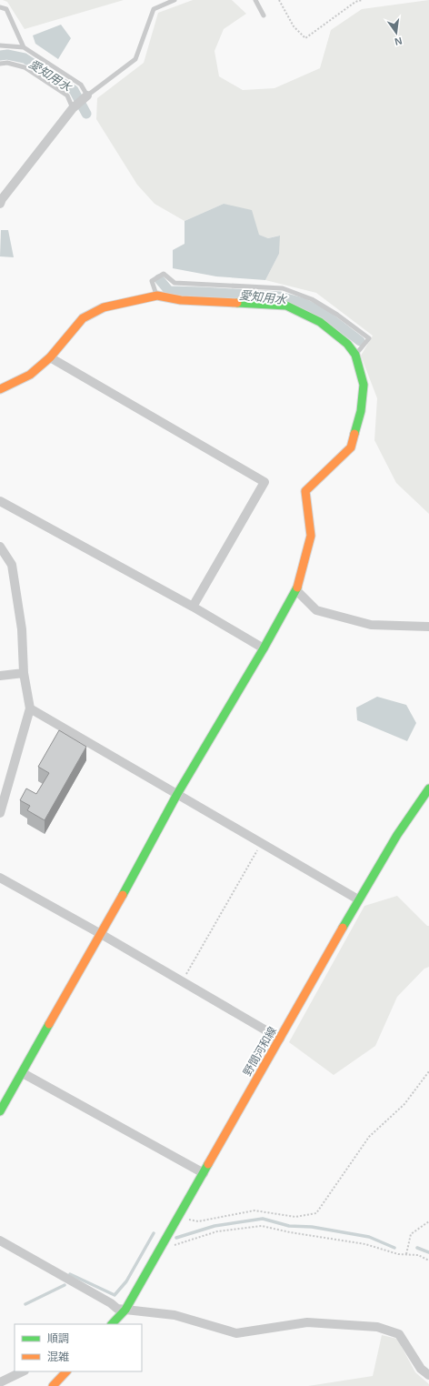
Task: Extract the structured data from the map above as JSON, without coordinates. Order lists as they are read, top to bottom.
{
  "streets": {
    "street": ["野間河和線"]
  },
  "water": ["愛知用水"],
  "legend": ["順調", "混雑"],
  "north": "bottom"
}
